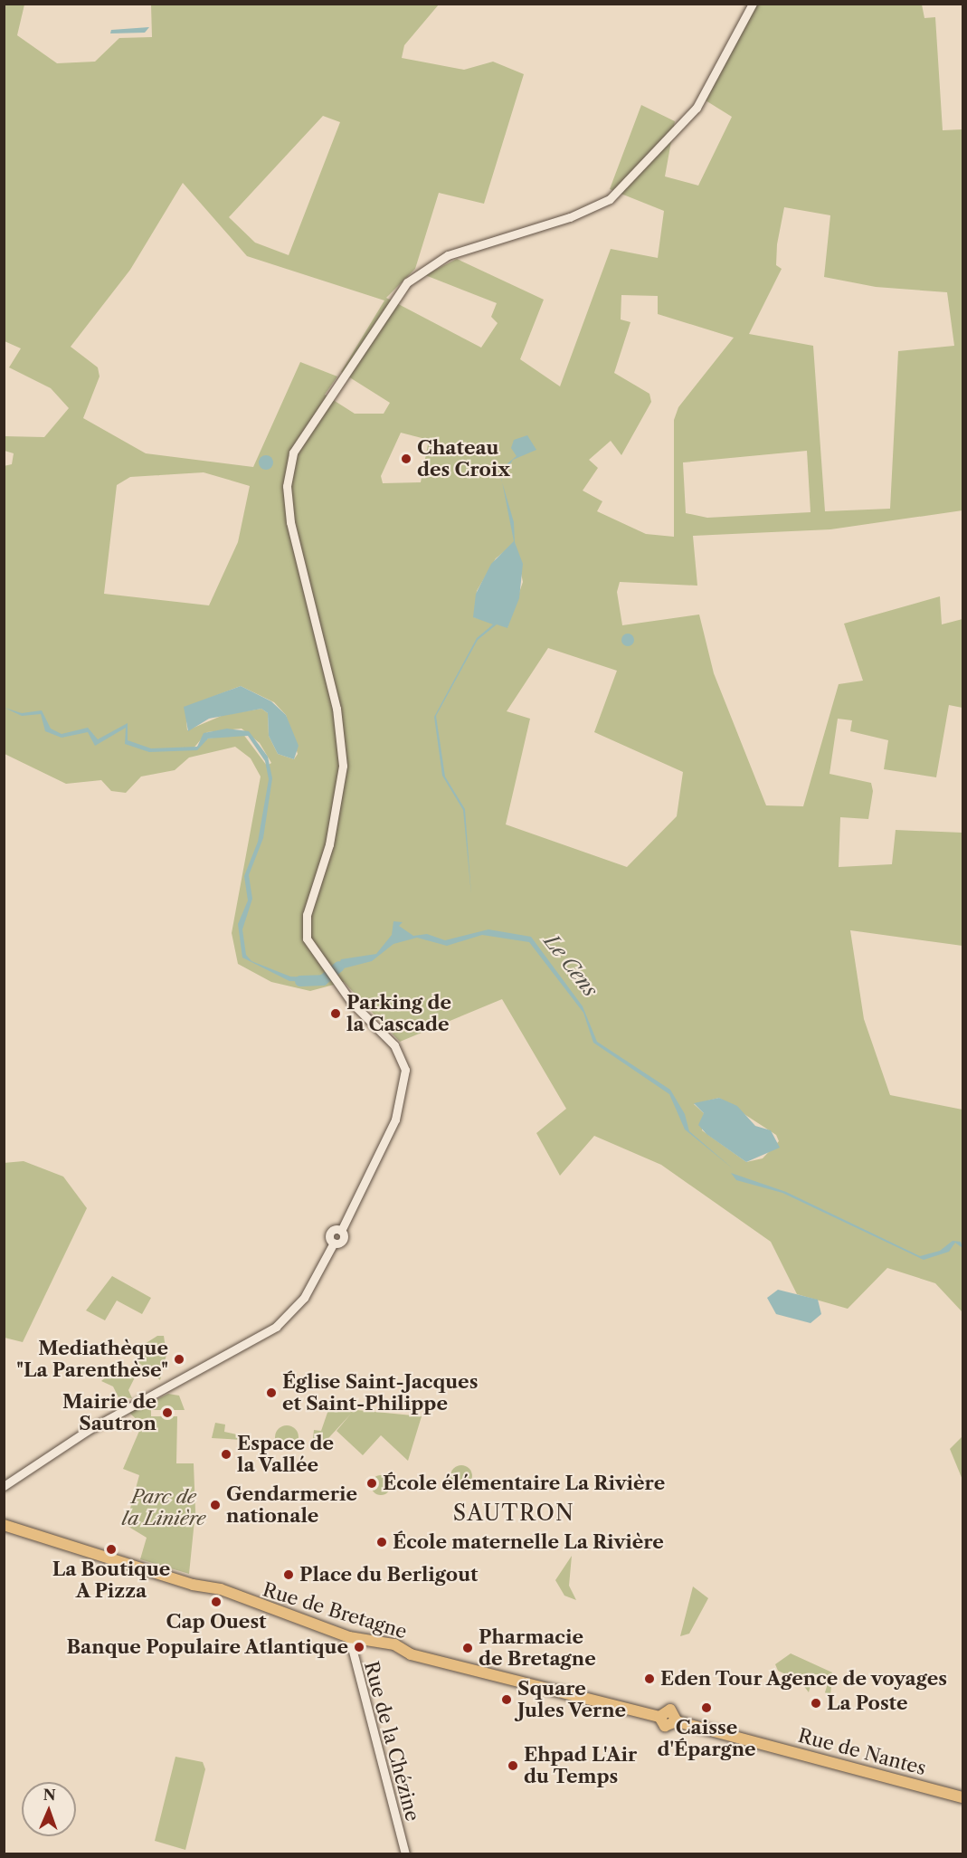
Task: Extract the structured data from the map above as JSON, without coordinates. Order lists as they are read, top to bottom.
{
  "streets": {
    "main road": ["Rue de Bretagne", "Rue de Nantes"],
    "street": ["Rue de la Chézine"]
  },
  "crossings": [
    ["Rue de Bretagne", "Rue de la Chézine"],
    ["Rue de Bretagne", "Rue de Nantes"]
  ],
  "districts": ["SAUTRON"],
  "water": ["Le Cens"],
  "parks": ["Parc de la Linière"],
  "places": [
    "Chateau des Croix",
    "Parking de la Cascade",
    "Mediathèque \"La Parenthèse\"",
    "Église Saint-Jacques et Saint-Philippe",
    "Mairie de Sautron",
    "Espace de la Vallée",
    "École élémentaire La Rivière",
    "Gendarmerie nationale",
    "École maternelle La Rivière",
    "La Boutique A Pizza",
    "Place du Berligout",
    "Cap Ouest",
    "Banque Populaire Atlantique",
    "Pharmacie de Bretagne",
    "Eden Tour Agence de voyages",
    "Square Jules Verne",
    "La Poste",
    "Caisse d'Épargne",
    "Ehpad L'Air du Temps"
  ],
  "north": "top"
}
